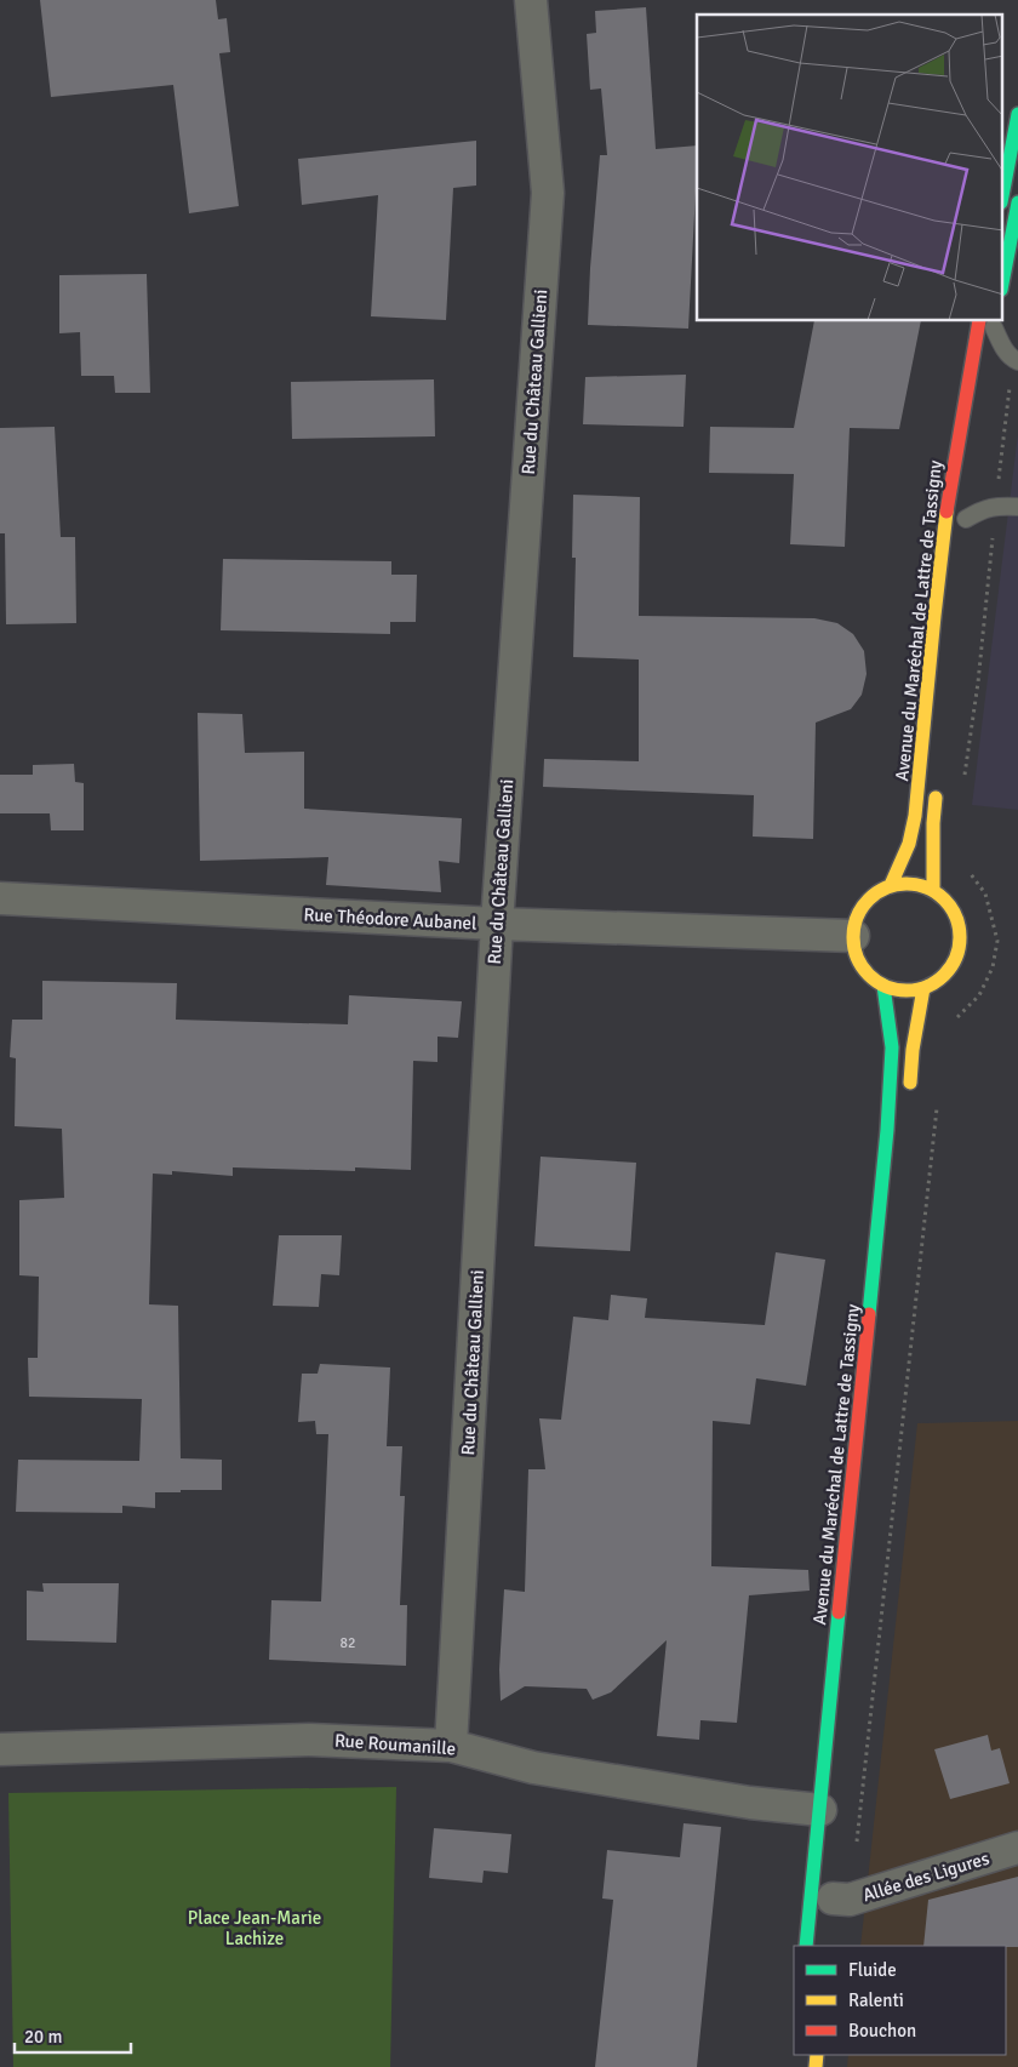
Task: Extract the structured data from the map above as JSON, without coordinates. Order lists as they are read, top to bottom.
{
  "streets": {
    "main road": ["Avenue du Maréchal de Lattre de Tassigny"],
    "street": [
      "Rue du Château Gallieni",
      "Rue Théodore Aubanel",
      "Rue Roumanille",
      "Allée des Ligures"
    ]
  },
  "crossings": [
    ["Rue du Château Gallieni", "Rue Théodore Aubanel"],
    ["Rue du Château Gallieni", "Rue Roumanille"],
    ["Avenue du Maréchal de Lattre de Tassigny", "Rue Théodore Aubanel"],
    ["Avenue du Maréchal de Lattre de Tassigny", "Rue Roumanille"]
  ],
  "parks": ["Place Jean-Marie Lachize"],
  "house_numbers": ["82"],
  "legend": ["Fluide", "Ralenti", "Bouchon"],
  "scale_bar": "20 m"
}
